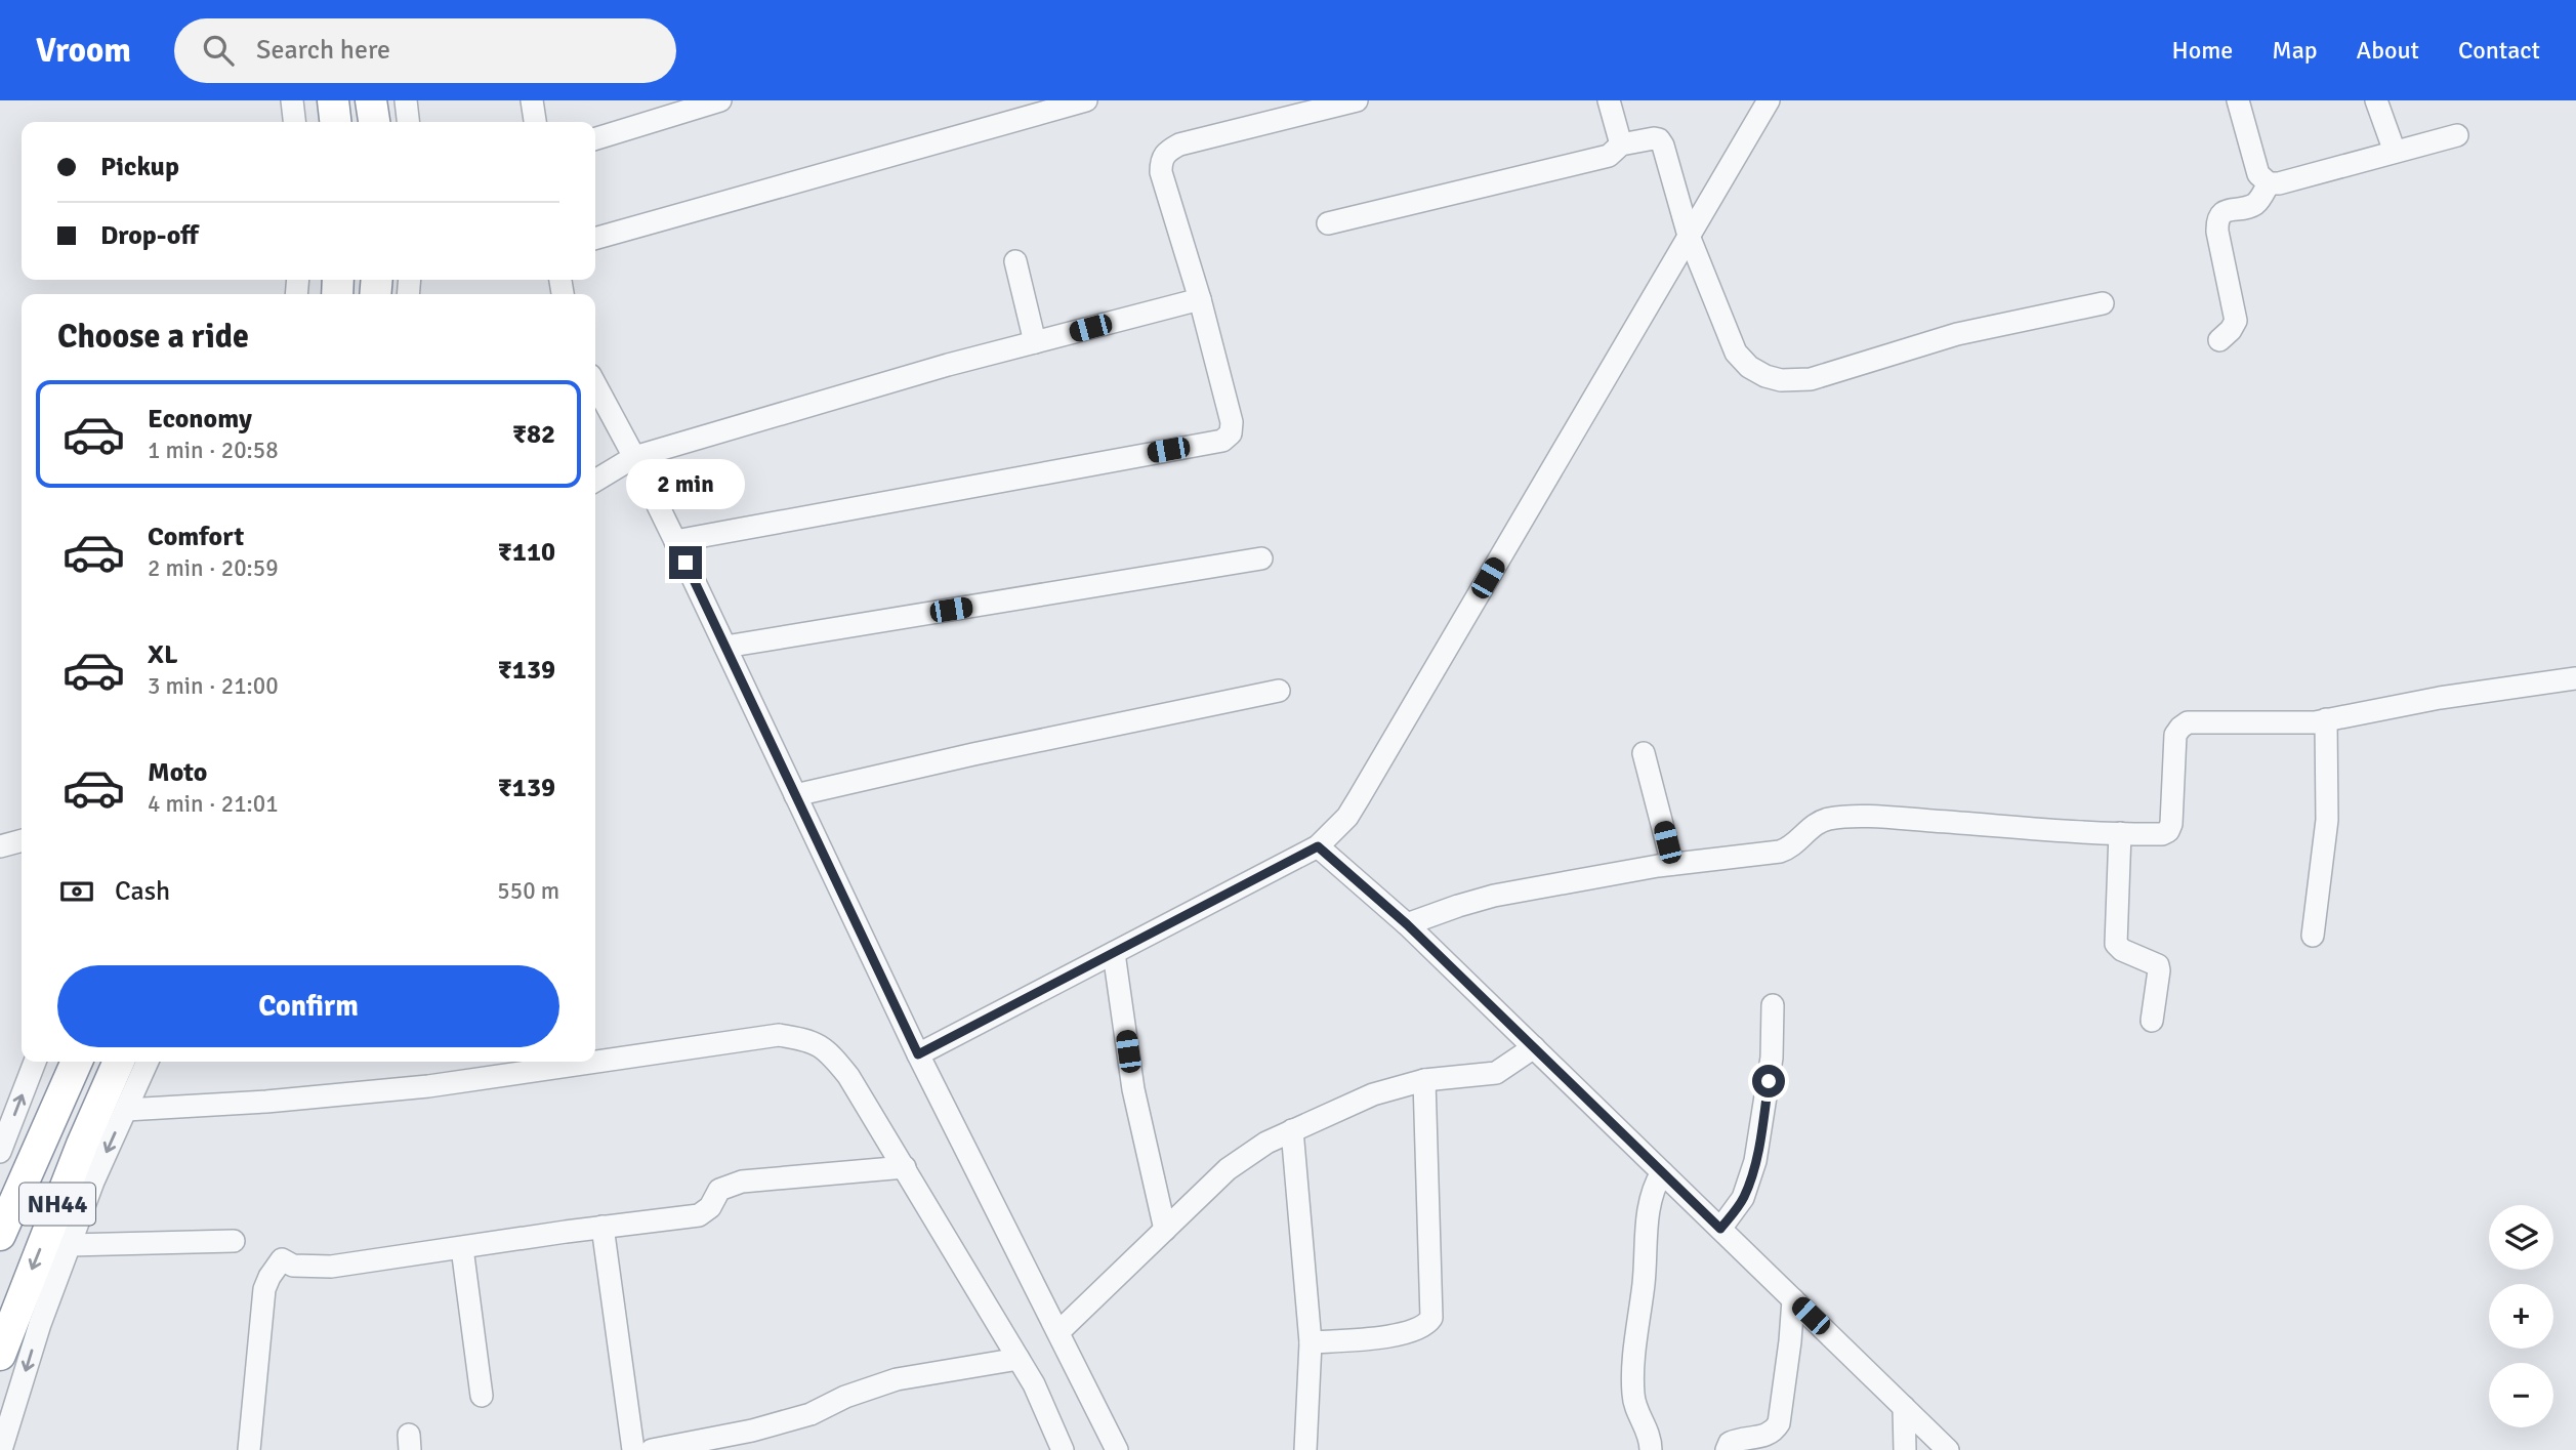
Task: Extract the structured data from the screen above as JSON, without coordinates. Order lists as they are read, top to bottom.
{
  "streets": {
    "highway": ["NH44"]
  },
  "page": {
    "header": "Vroom",
    "search": "Search here",
    "nav": [
      "Home",
      "Map",
      "About",
      "Contact"
    ],
    "banner": ["Pickup", "Drop-off"],
    "heading": "Choose a ride",
    "list": [
      {
        "name": "Economy",
        "note": "1 min · 20:58",
        "value": "₹82"
      },
      {
        "name": "Comfort",
        "note": "2 min · 20:59",
        "value": "₹110"
      },
      {
        "name": "XL",
        "note": "3 min · 21:00",
        "value": "₹139"
      },
      {
        "name": "Moto",
        "note": "4 min · 21:01",
        "value": "₹139"
      }
    ],
    "bubble": "2 min",
    "pay": ["Cash", "550 m"],
    "buttons": "Confirm",
    "map_buttons": ["+", "−"]
  }
}
